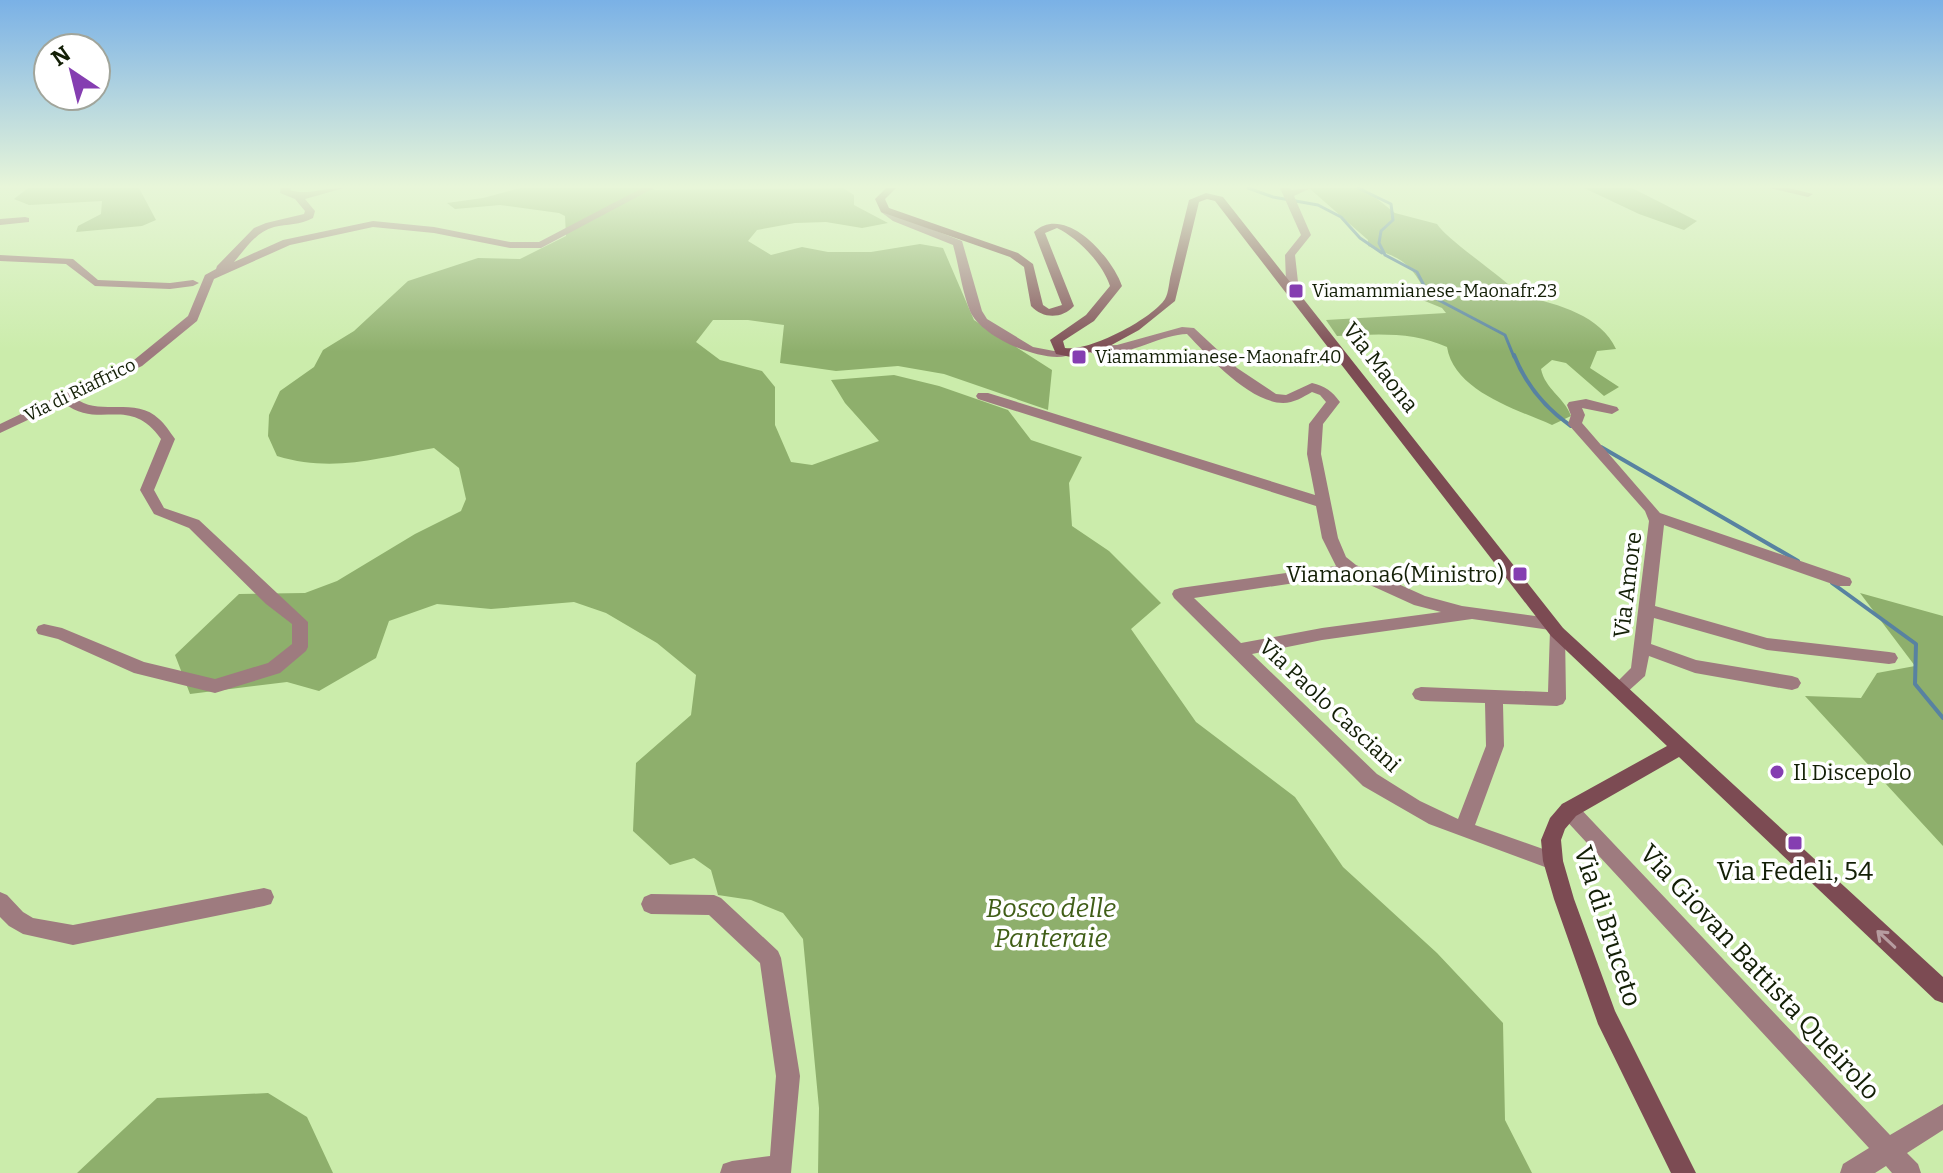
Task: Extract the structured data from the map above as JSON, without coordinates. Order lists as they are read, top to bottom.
{
  "streets": {
    "main road": ["Via Maona", "Via di Bruceto"],
    "street": [
      "Via di Riaffrico",
      "Via Amore",
      "Via Paolo Casciani",
      "Via Giovan Battista Queirolo"
    ]
  },
  "crossings": [
    ["Via Maona", "Via Amore"],
    ["Via Paolo Casciani", "Via di Bruceto"],
    ["Via di Bruceto", "Via Giovan Battista Queirolo"]
  ],
  "parks": ["Bosco delle Panteraie"],
  "places": {
    "transit": [
      "Viamammianese-Maonafr.23",
      "Viamammianese-Maonafr.40",
      "Viamaona6(Ministro)",
      "Via Fedeli, 54"
    ],
    "other": ["Il Discepolo"]
  },
  "north": "top left"
}
